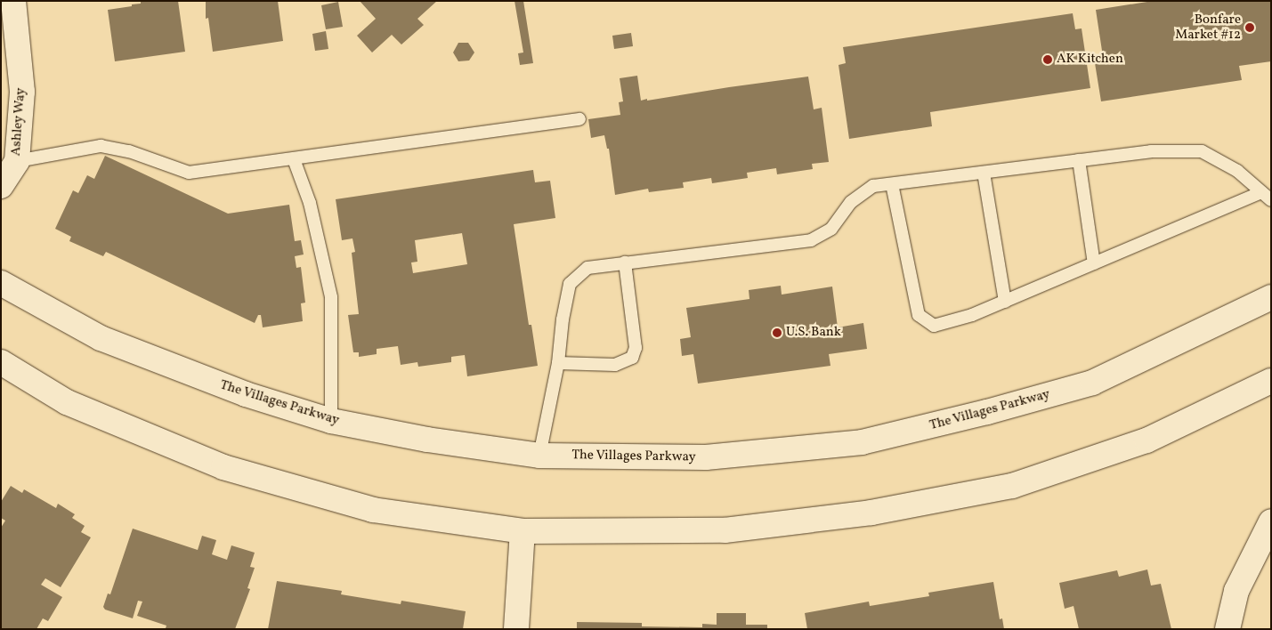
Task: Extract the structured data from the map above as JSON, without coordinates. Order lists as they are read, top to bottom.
{
  "streets": {
    "street": ["Ashley Way", "The Villages Parkway"]
  },
  "places": ["Bonfare Market #12", "AK Kitchen", "U.S. Bank"]
}
